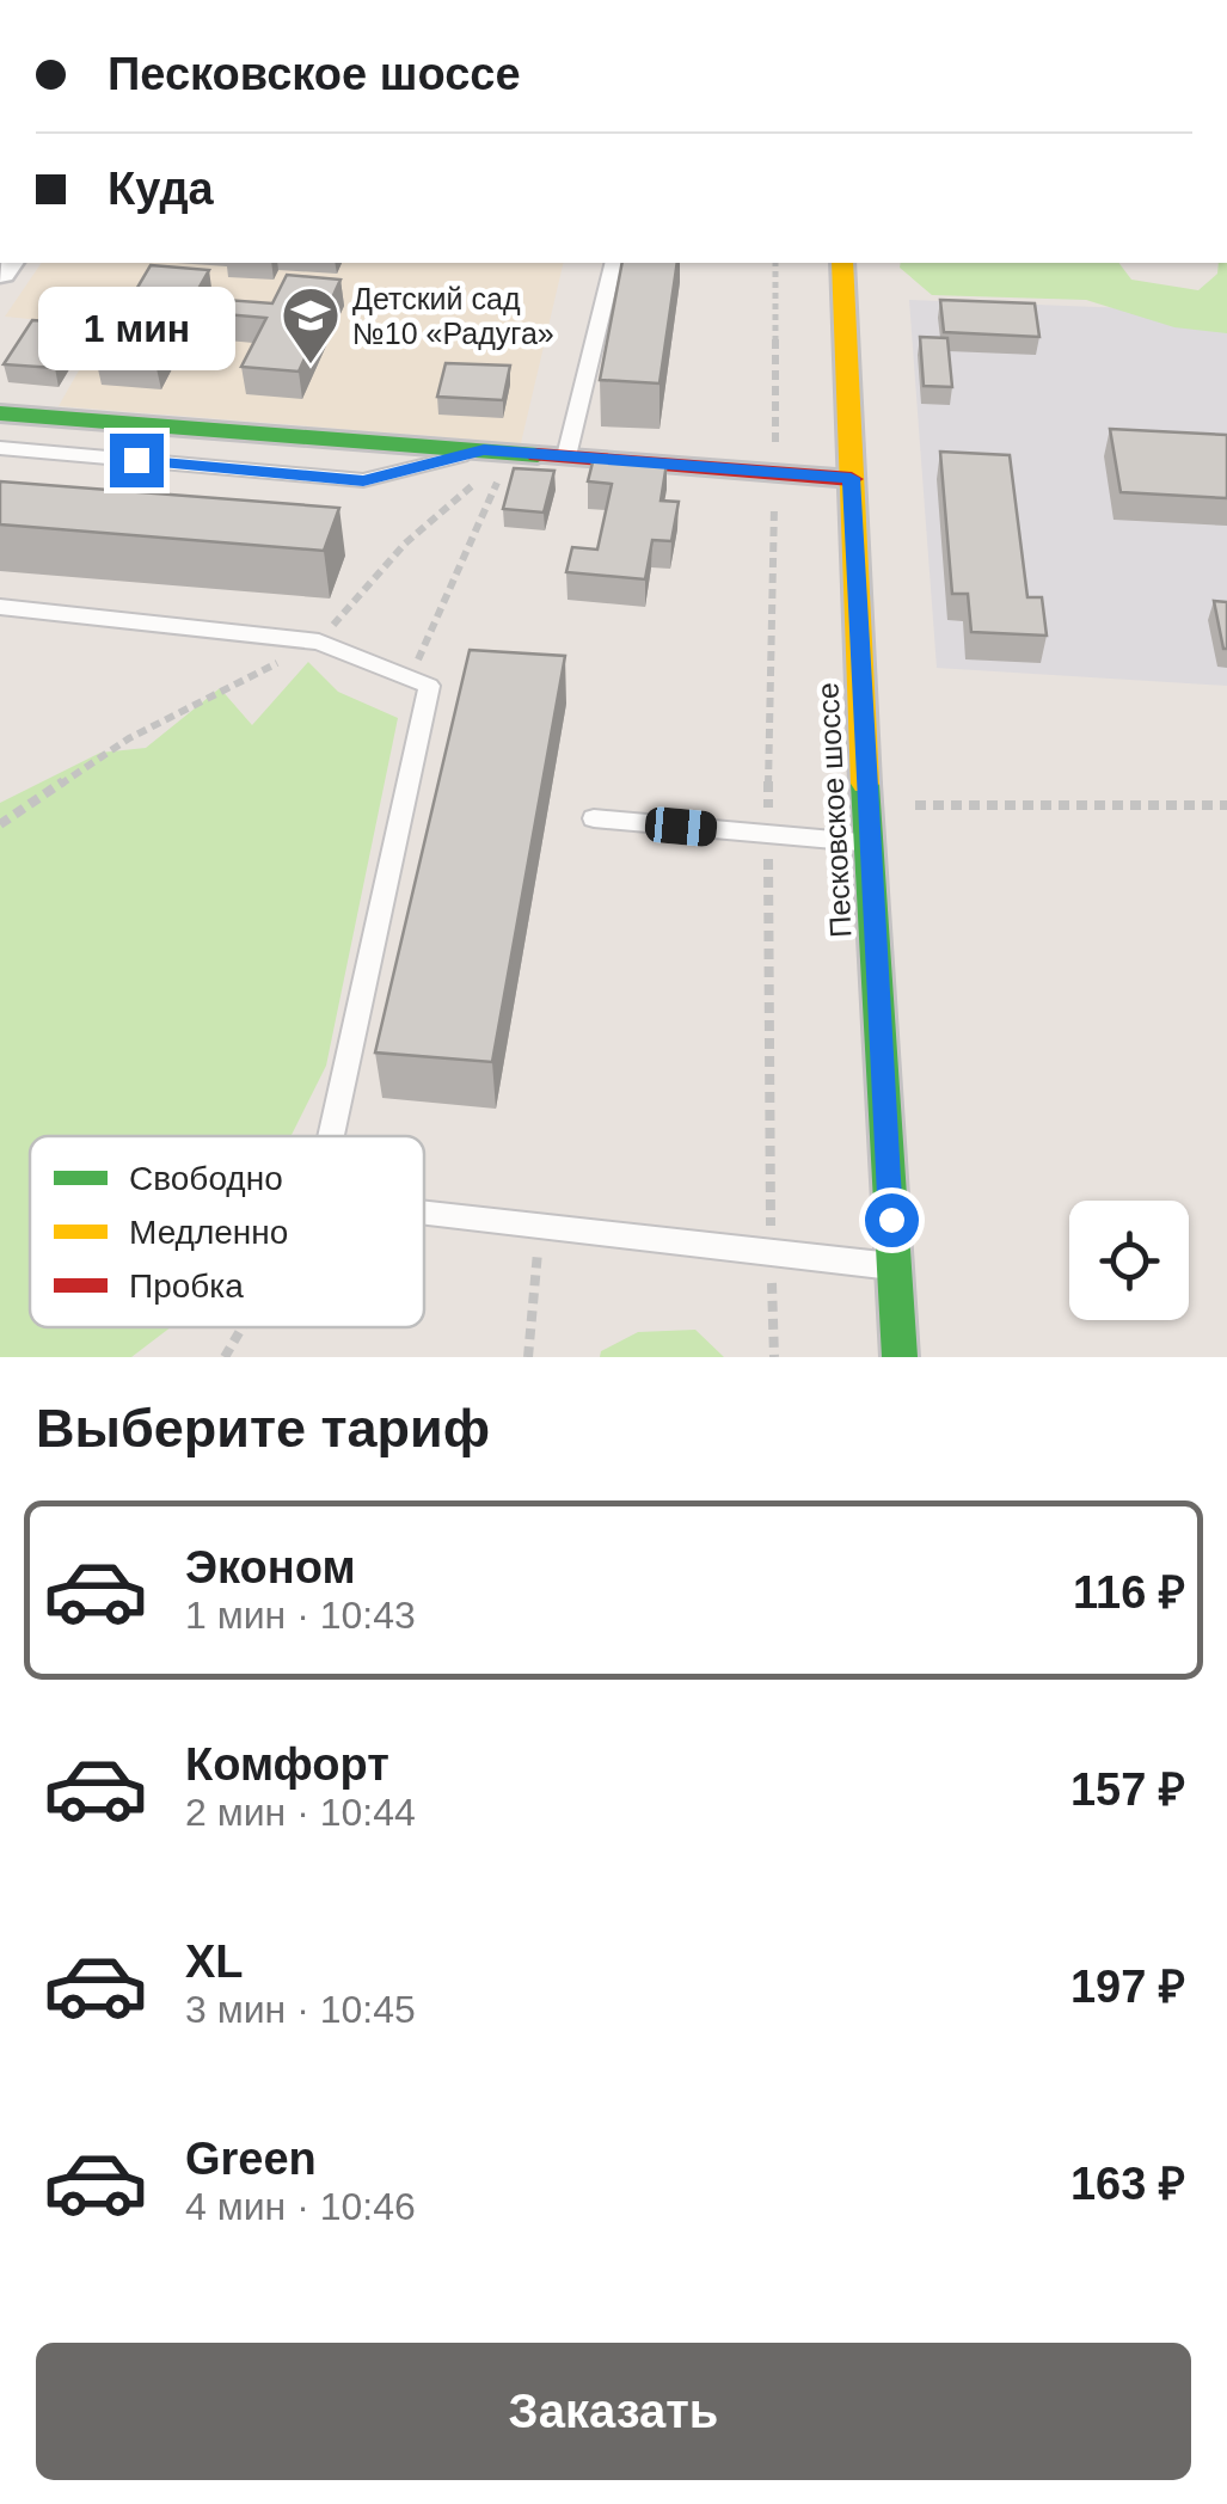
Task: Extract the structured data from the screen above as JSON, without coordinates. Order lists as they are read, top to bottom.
{
  "streets": {
    "street": ["Песковское шоссе"]
  },
  "places": {
    "school or university": ["Детский сад №10 «Радуга»"]
  },
  "legend": ["Свободно", "Медленно", "Пробка"],
  "page": {
    "banner": ["Песковское шоссе", "Куда"],
    "bubble": "1 мин",
    "heading": "Выберите тариф",
    "list": [
      {
        "name": "Эконом",
        "note": "1 мин · 10:43",
        "value": "116 ₽"
      },
      {
        "name": "Комфорт",
        "note": "2 мин · 10:44",
        "value": "157 ₽"
      },
      {
        "name": "XL",
        "note": "3 мин · 10:45",
        "value": "197 ₽"
      },
      {
        "name": "Green",
        "note": "4 мин · 10:46",
        "value": "163 ₽"
      }
    ],
    "buttons": "Заказать"
  }
}
